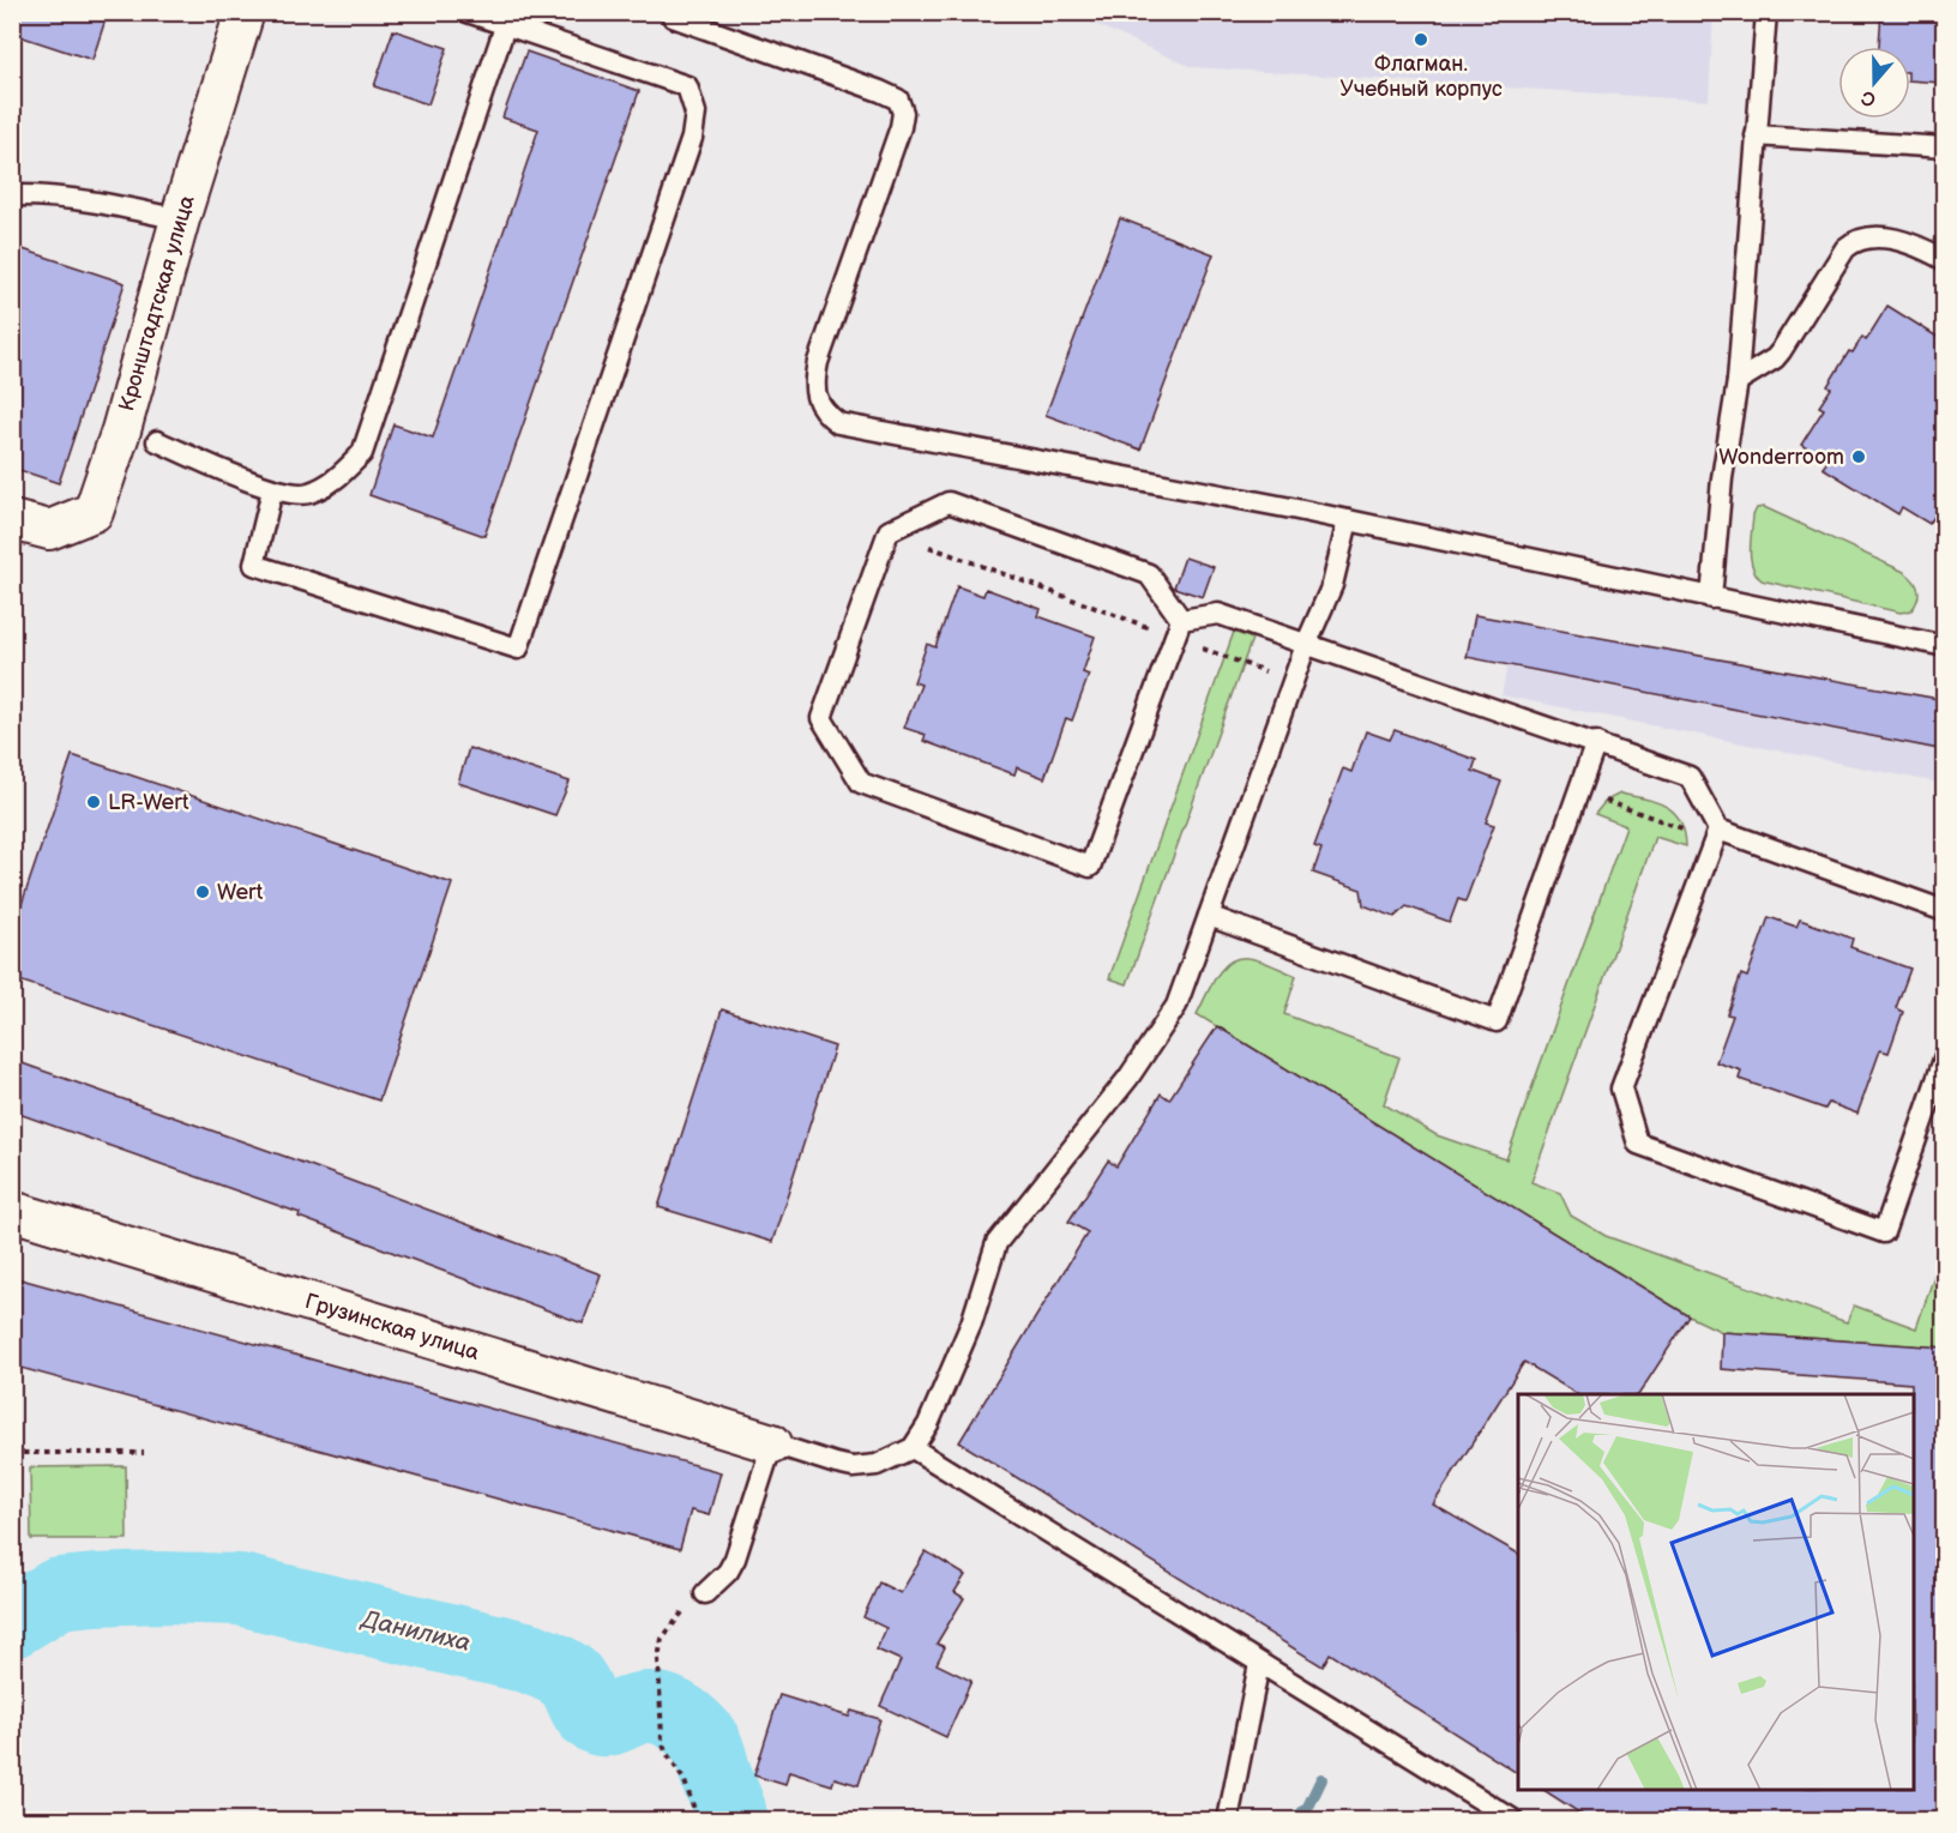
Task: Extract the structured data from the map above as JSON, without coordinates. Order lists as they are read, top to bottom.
{
  "streets": {
    "street": ["Кронштадтская улица", "Грузинская улица"]
  },
  "water": ["Данилиха"],
  "places": [
    "Флагман. Учебный корпус",
    "Wonderroom",
    "LR-Wert",
    "Wert"
  ],
  "north": "bottom"
}
